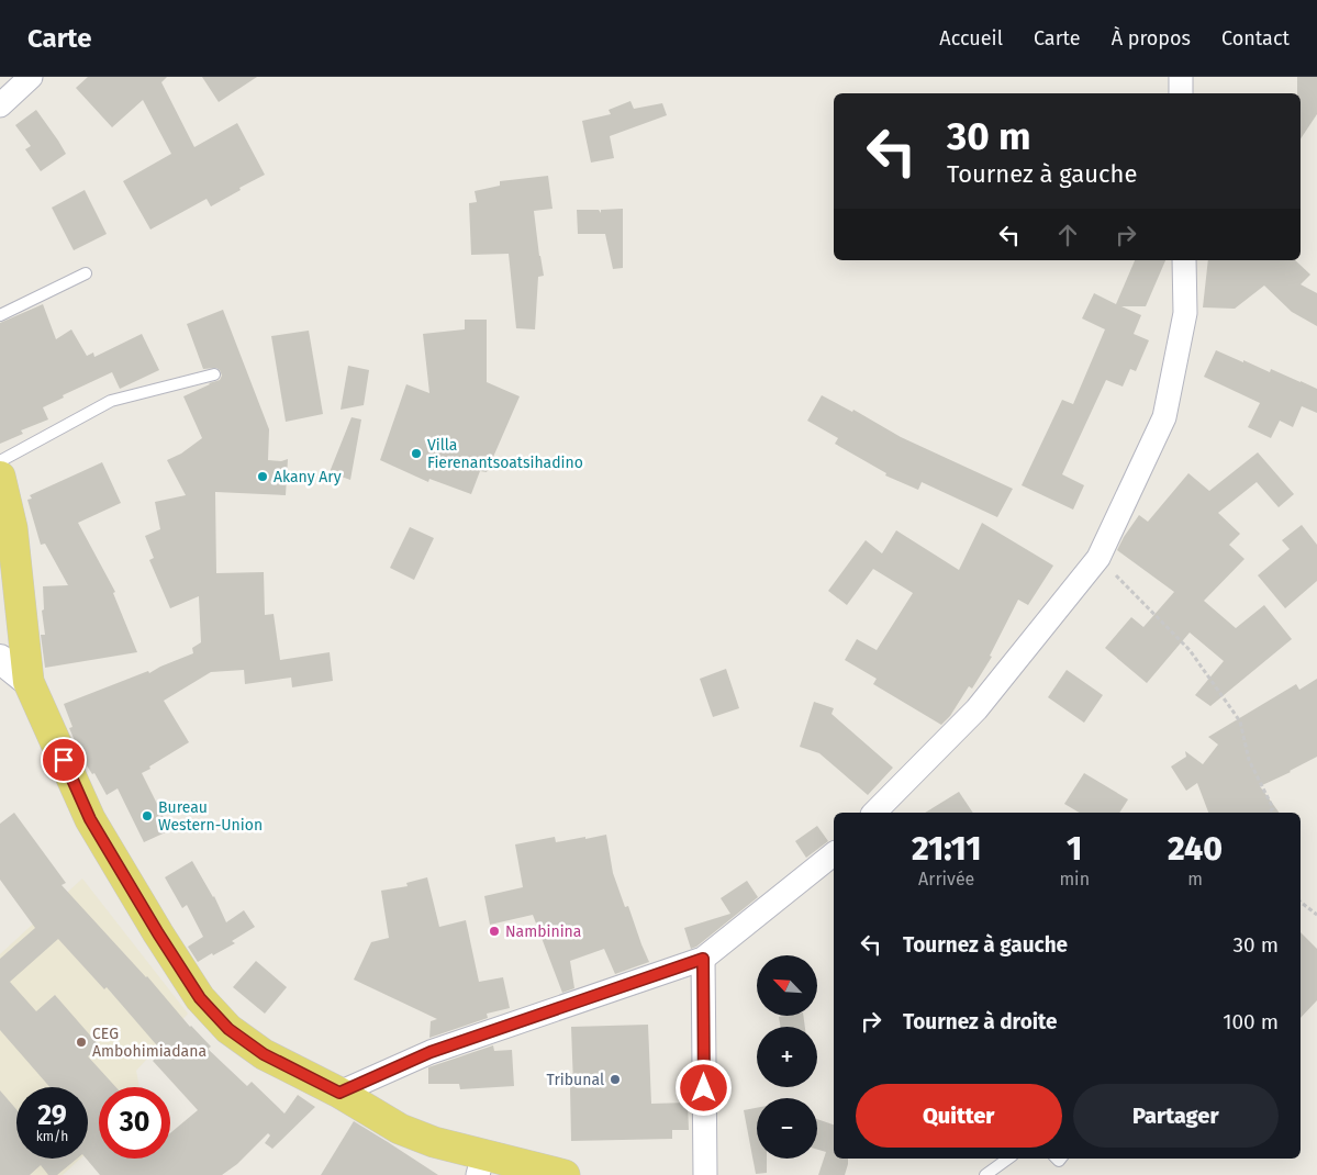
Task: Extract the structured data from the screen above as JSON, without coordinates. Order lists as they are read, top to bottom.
{
  "places": [
    "Villa Fierenantsoatsihadino",
    "Akany Ary",
    "Bureau Western-Union",
    "Nambinina",
    "CEG Ambohimiadana",
    "Tribunal"
  ],
  "north": "top left",
  "page": {
    "header": "Carte",
    "nav": [
      "Accueil",
      "Carte",
      "À propos",
      "Contact"
    ],
    "turn": ["30 m", "Tournez à gauche"],
    "eta": [
      "21:11",
      "Arrivée",
      "1",
      "min",
      "240",
      "m"
    ],
    "list": [
      {
        "name": "Tournez à gauche",
        "value": "30 m"
      },
      {
        "name": "Tournez à droite",
        "value": "100 m"
      }
    ],
    "map_buttons": ["+", "−"],
    "buttons": ["Quitter", "Partager"],
    "speed": "29 km/h",
    "limit": "30"
  }
}
